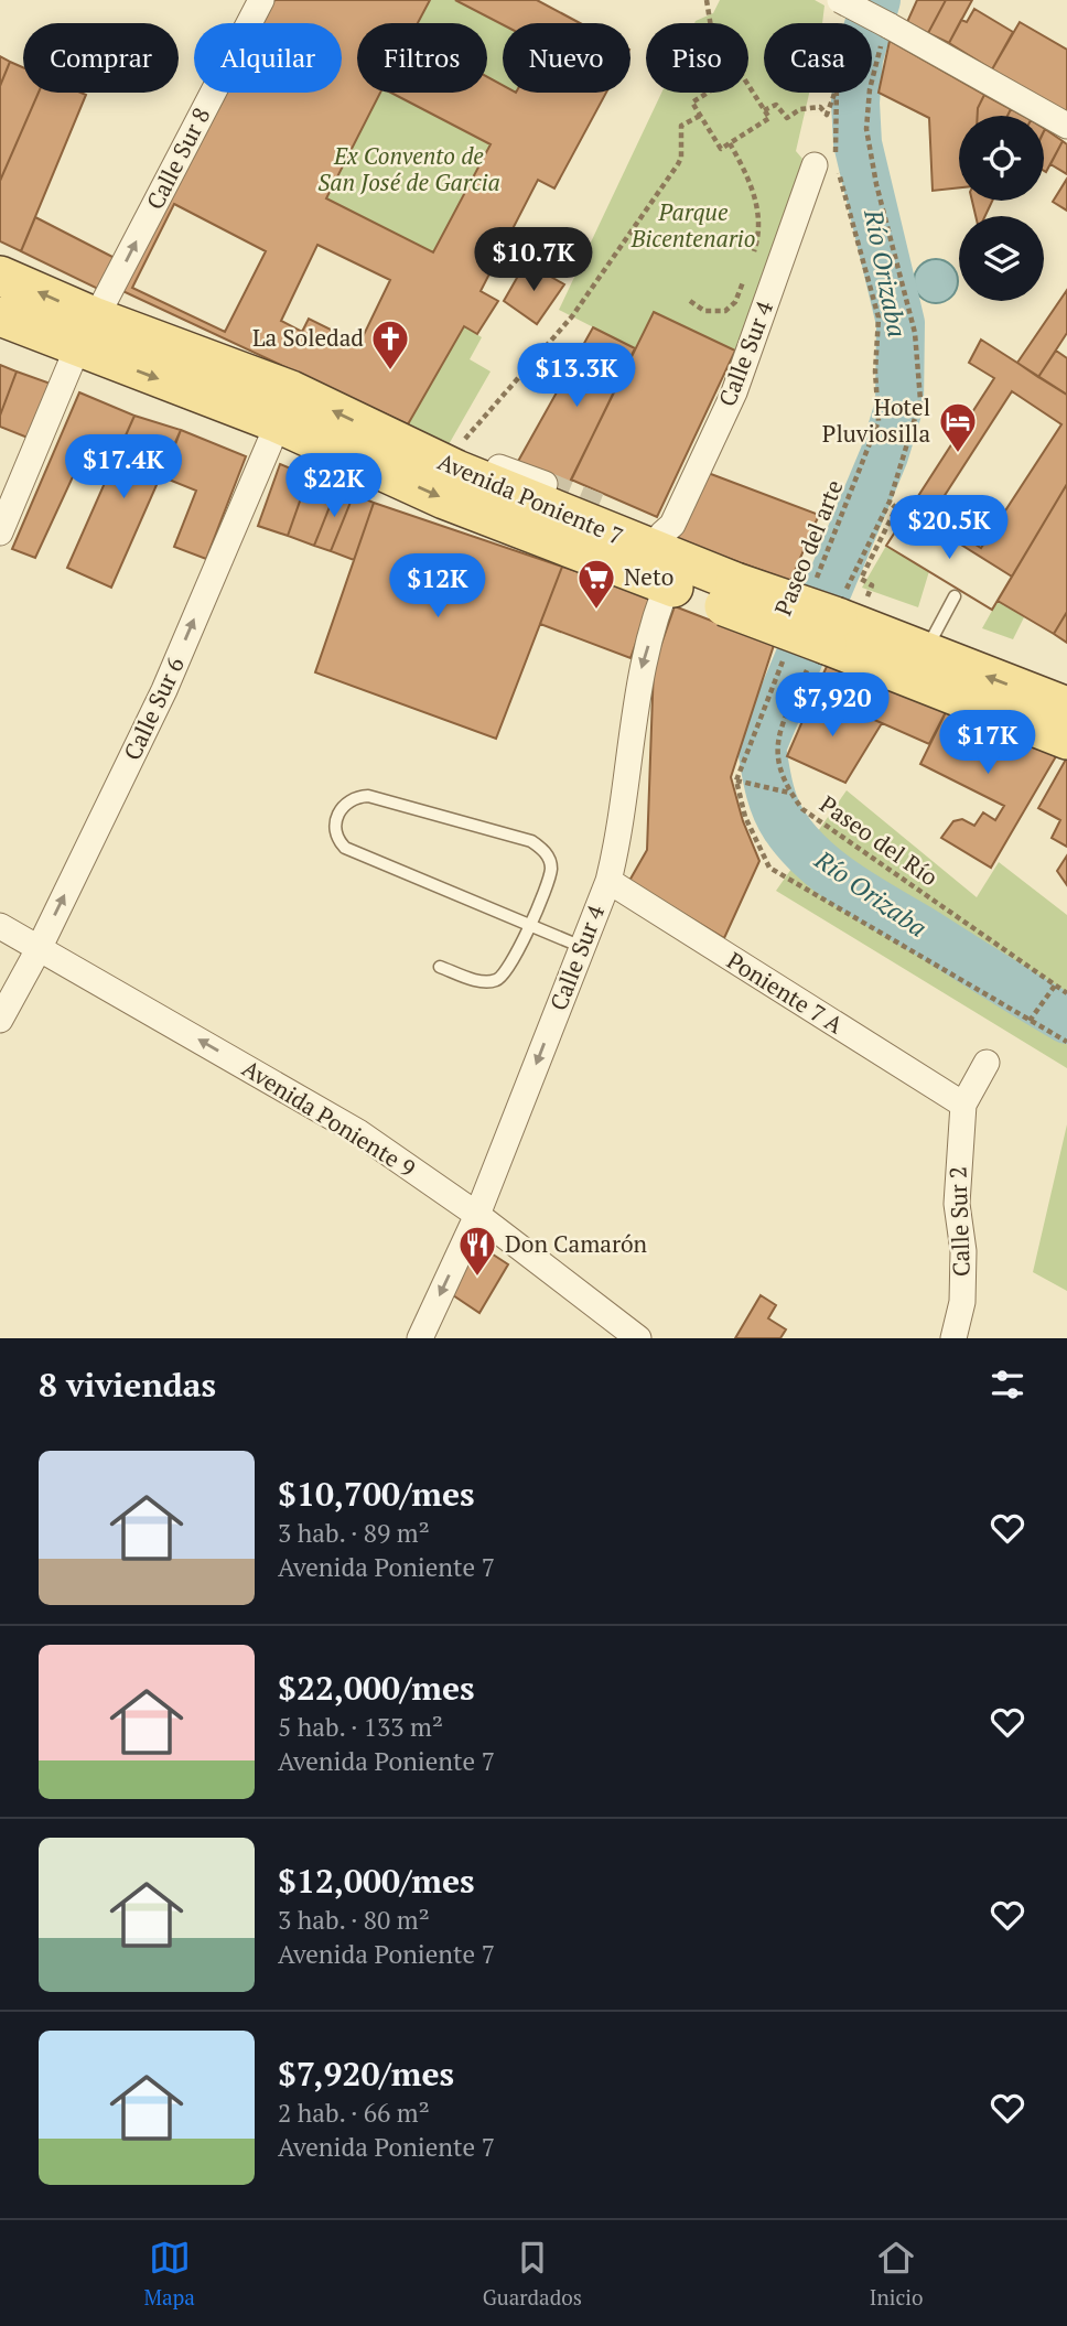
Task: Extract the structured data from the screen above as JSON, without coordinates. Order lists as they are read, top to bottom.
{
  "streets": {
    "main road": ["Avenida Poniente 7"],
    "street": [
      "Calle Sur 8",
      "Calle Sur 4",
      "Calle Sur 6",
      "Poniente 7 A",
      "Avenida Poniente 9",
      "Calle Sur 2"
    ],
    "path": ["Paseo del arte", "Paseo del Río"]
  },
  "crossings": [
    ["Calle Sur 8", "Avenida Poniente 7"],
    ["Calle Sur 4", "Avenida Poniente 7"],
    ["Calle Sur 4", "Poniente 7 A"],
    ["Calle Sur 4", "Avenida Poniente 9"],
    ["Avenida Poniente 7", "Calle Sur 6"],
    ["Avenida Poniente 7", "Paseo del Río"],
    ["Calle Sur 6", "Avenida Poniente 9"],
    ["Poniente 7 A", "Calle Sur 2"]
  ],
  "one_way": [
    "Calle Sur 8",
    "Calle Sur 4",
    "Calle Sur 6",
    "Avenida Poniente 9"
  ],
  "water": ["Río Orizaba"],
  "parks": ["Ex Convento de San José de Garcia", "Parque Bicentenario"],
  "places": {
    "church": ["La Soledad"],
    "hotel": ["Hotel Pluviosilla"],
    "supermarket": ["Neto"],
    "restaurant": ["Don Camarón"]
  },
  "page": {
    "chip": [
      "Comprar",
      "Alquilar",
      "Filtros",
      "Nuevo",
      "Piso",
      "Casa"
    ],
    "price": [
      "$10.7K",
      "$13.3K",
      "$17.4K",
      "$22K",
      "$20.5K",
      "$12K",
      "$7,920",
      "$17K"
    ],
    "heading": "8 viviendas",
    "list": [
      {
        "name": "$10,700/mes",
        "note": "3 hab. · 89 m² · Avenida Poniente 7"
      },
      {
        "name": "$22,000/mes",
        "note": "5 hab. · 133 m² · Avenida Poniente 7"
      },
      {
        "name": "$12,000/mes",
        "note": "3 hab. · 80 m² · Avenida Poniente 7"
      },
      {
        "name": "$7,920/mes",
        "note": "2 hab. · 66 m² · Avenida Poniente 7"
      }
    ],
    "tabs": ["Mapa", "Guardados", "Inicio"]
  }
}
